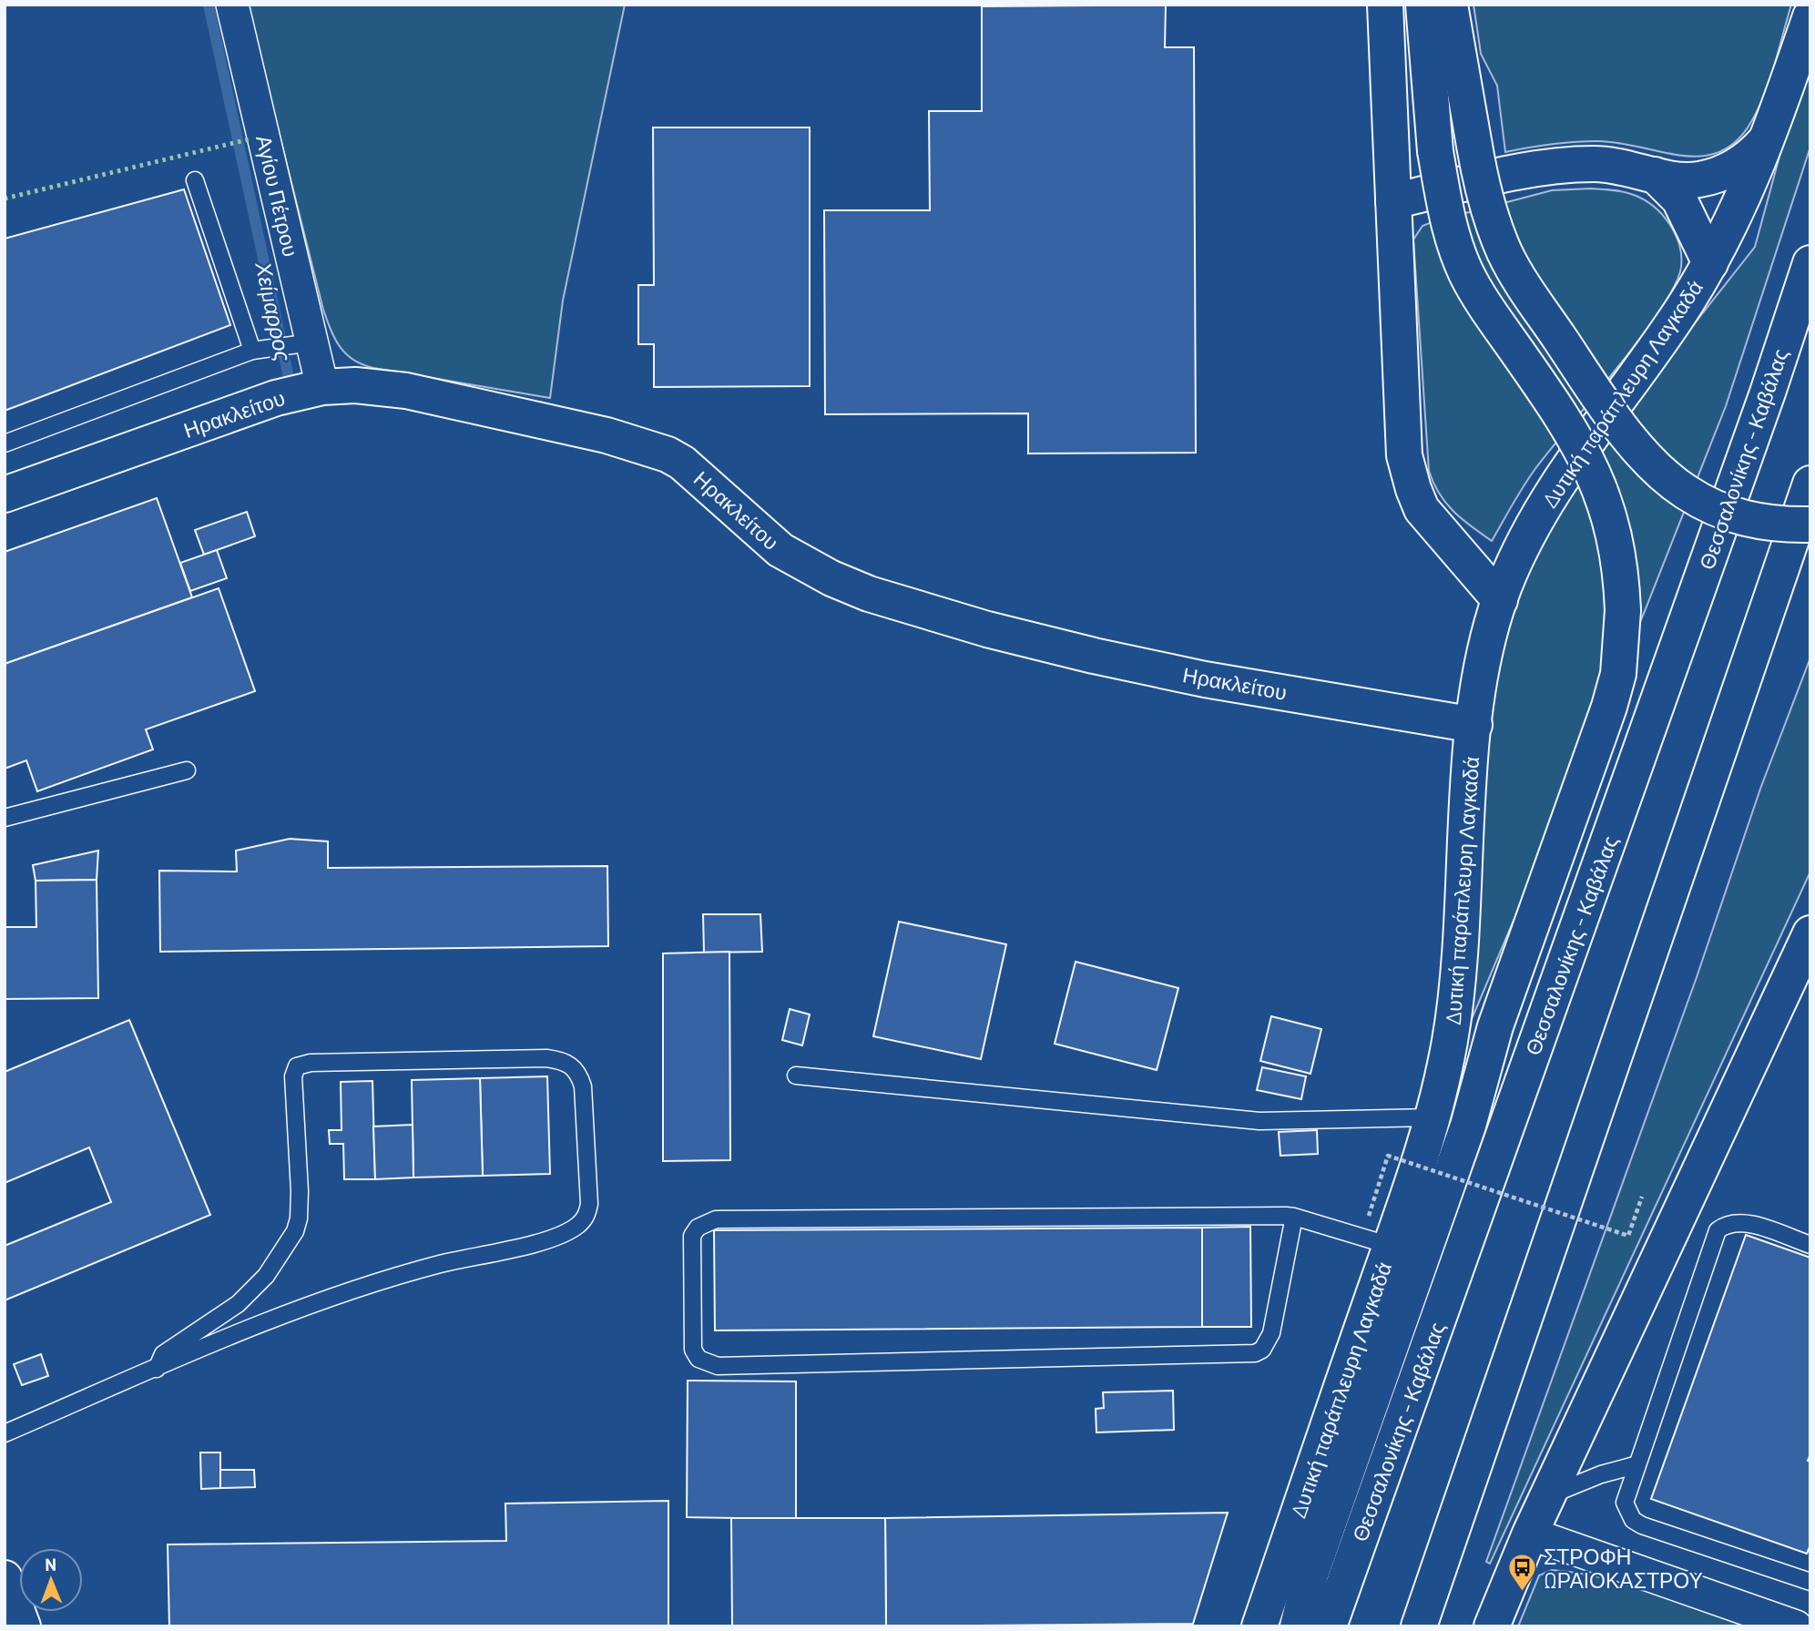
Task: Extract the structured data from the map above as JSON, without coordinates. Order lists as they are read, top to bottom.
{
  "streets": {
    "main road": ["Δυτική παράπλευρη Λαγκαδά", "Ηρακλείτου", "Θεσσαλονίκης - Καβάλας"],
    "street": ["Αγίου Πέτρου"]
  },
  "crossings": [
    ["Αγίου Πέτρου", "Ηρακλείτου"],
    ["Δυτική παράπλευρη Λαγκαδά", "Ηρακλείτου"]
  ],
  "water": ["Χείμαρρος"],
  "places": {
    "bus stop": ["ΣΤΡΟΦΗ ΩΡΑΙΟΚΑΣΤΡΟΥ"]
  },
  "north": "top"
}
